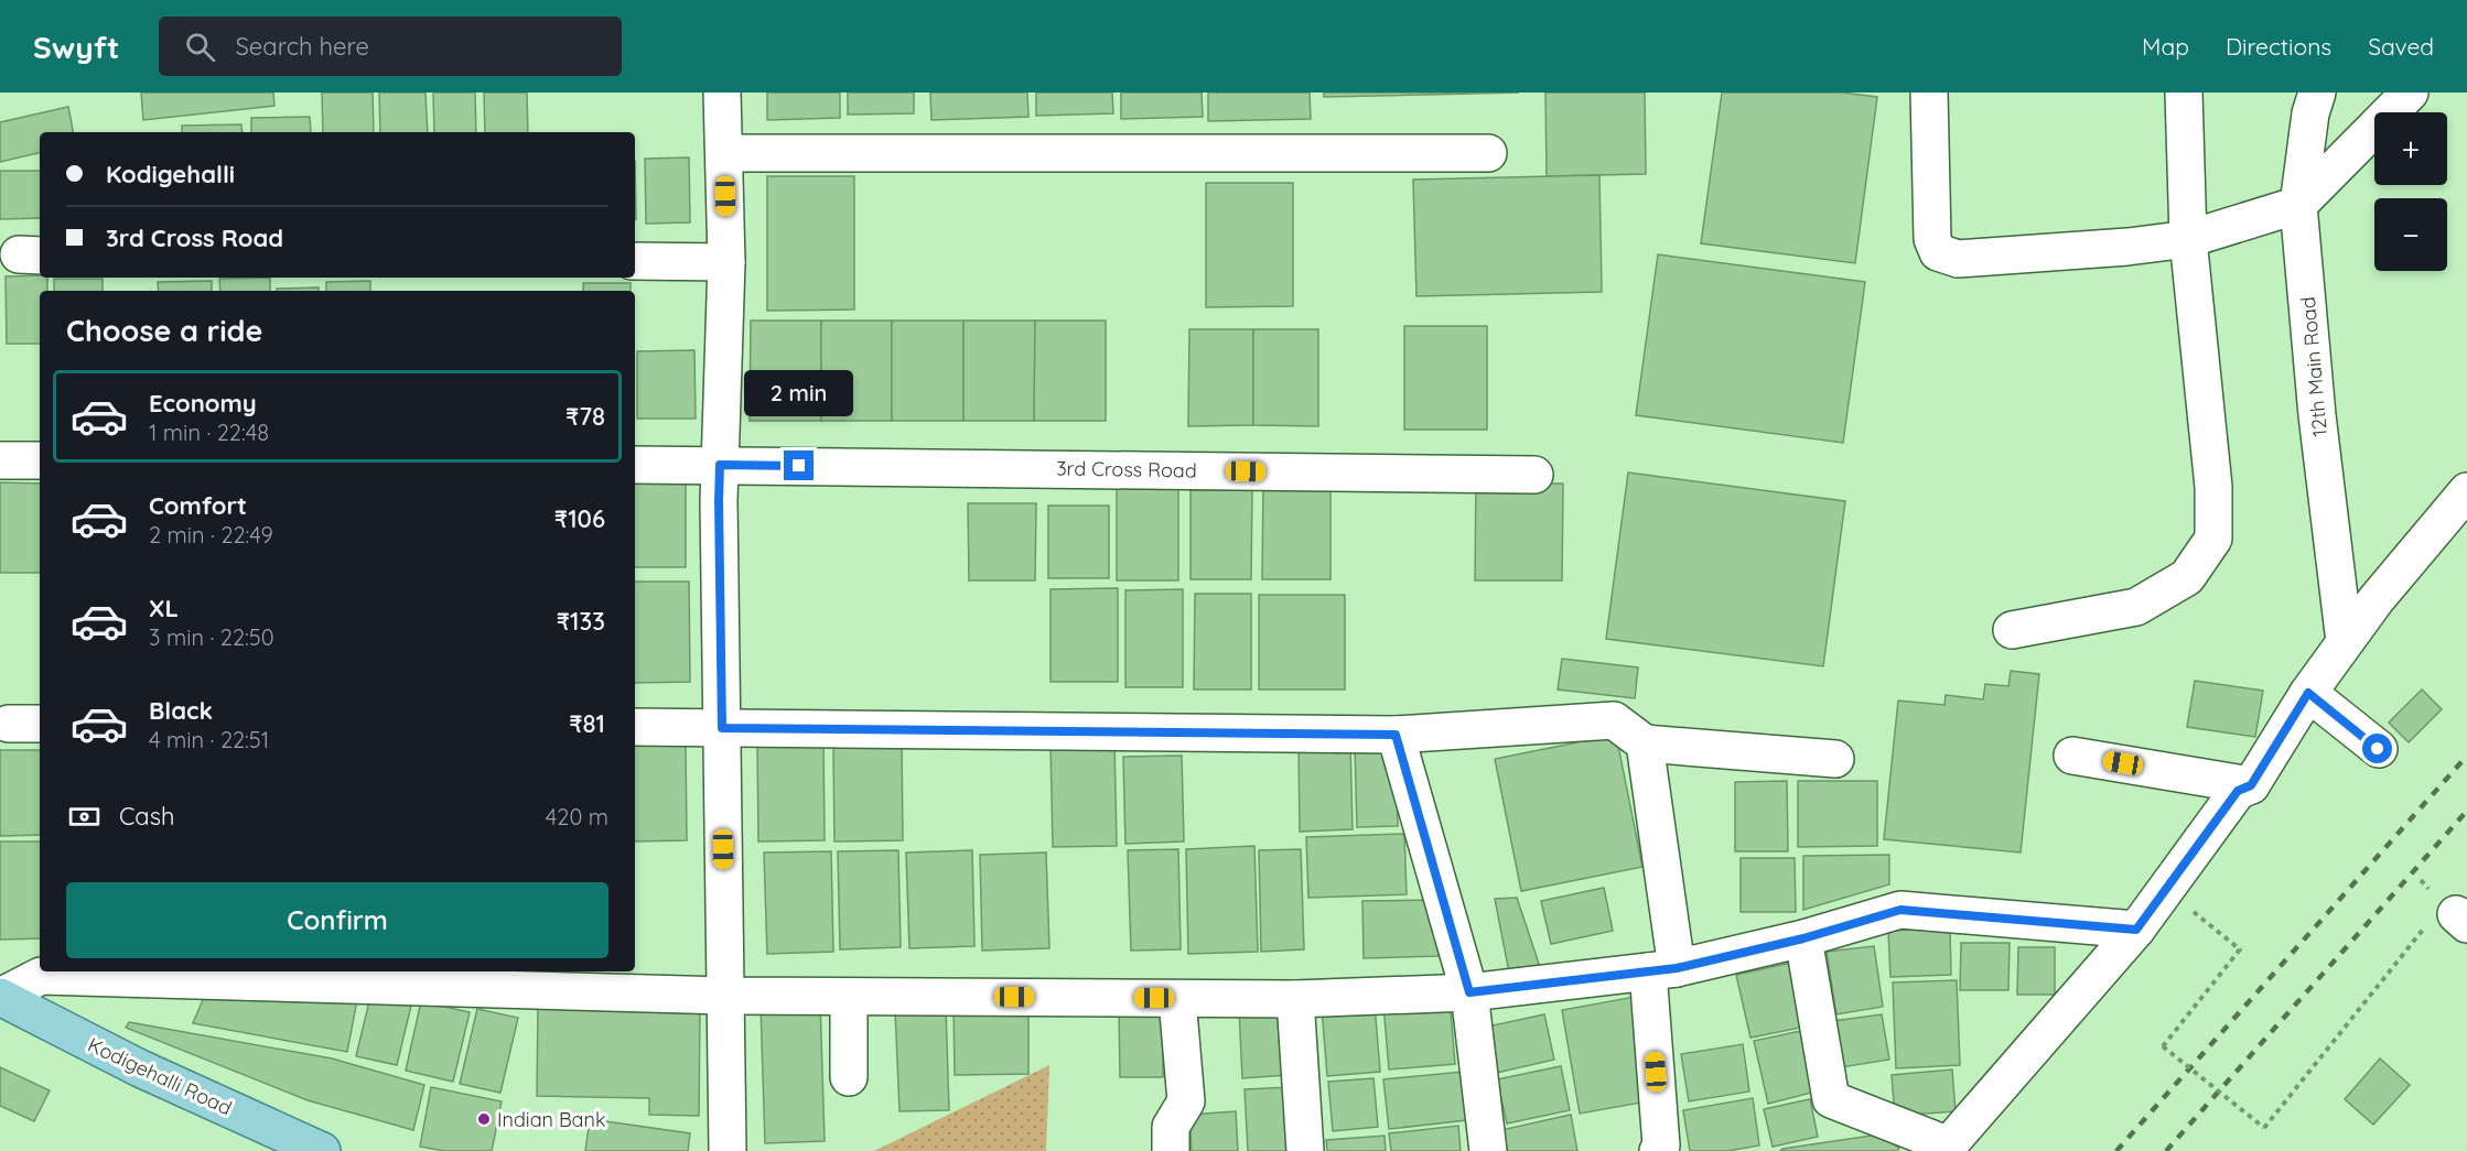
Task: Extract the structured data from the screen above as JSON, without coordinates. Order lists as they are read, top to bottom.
{
  "streets": {
    "main road": ["Kodigehalli Road"],
    "street": ["12th Main Road", "3rd Cross Road"]
  },
  "places": ["Indian Bank"],
  "page": {
    "header": "Swyft",
    "search": "Search here",
    "nav": ["Map", "Directions", "Saved"],
    "map_buttons": ["+", "−"],
    "banner": ["Kodigehalli", "3rd Cross Road"],
    "heading": "Choose a ride",
    "bubble": "2 min",
    "list": [
      {
        "name": "Economy",
        "note": "1 min · 22:48",
        "value": "₹78"
      },
      {
        "name": "Comfort",
        "note": "2 min · 22:49",
        "value": "₹106"
      },
      {
        "name": "XL",
        "note": "3 min · 22:50",
        "value": "₹133"
      },
      {
        "name": "Black",
        "note": "4 min · 22:51",
        "value": "₹81"
      }
    ],
    "pay": ["Cash", "420 m"],
    "buttons": "Confirm"
  }
}
